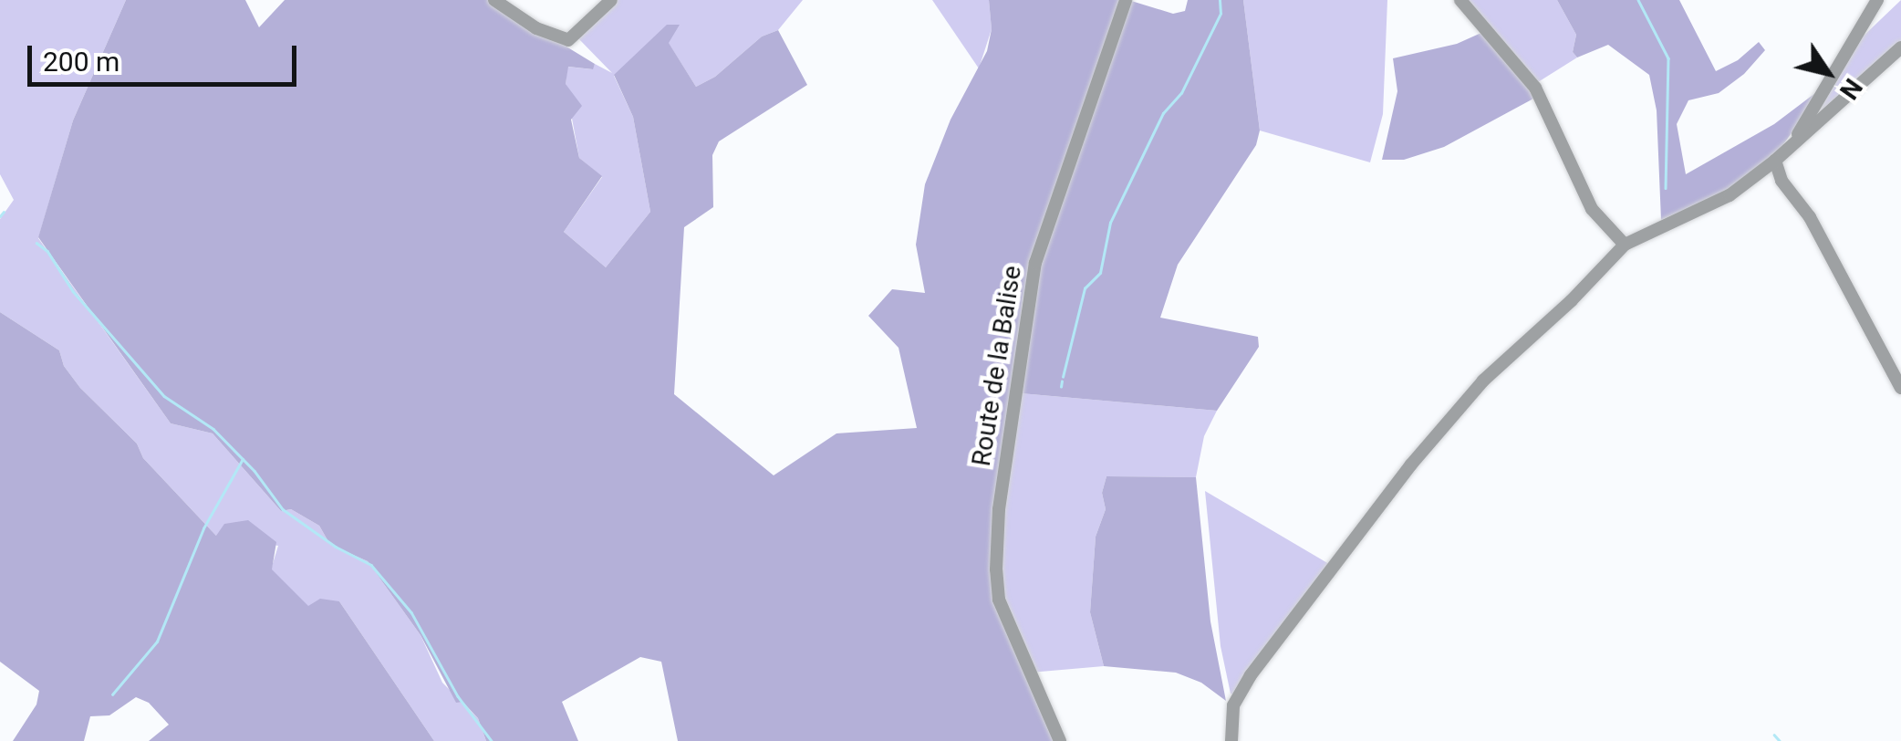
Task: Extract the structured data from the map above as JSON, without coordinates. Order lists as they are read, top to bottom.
{
  "streets": {
    "street": ["Route de la Balise"]
  },
  "scale_bar": "200 m",
  "north": "bottom right"
}
